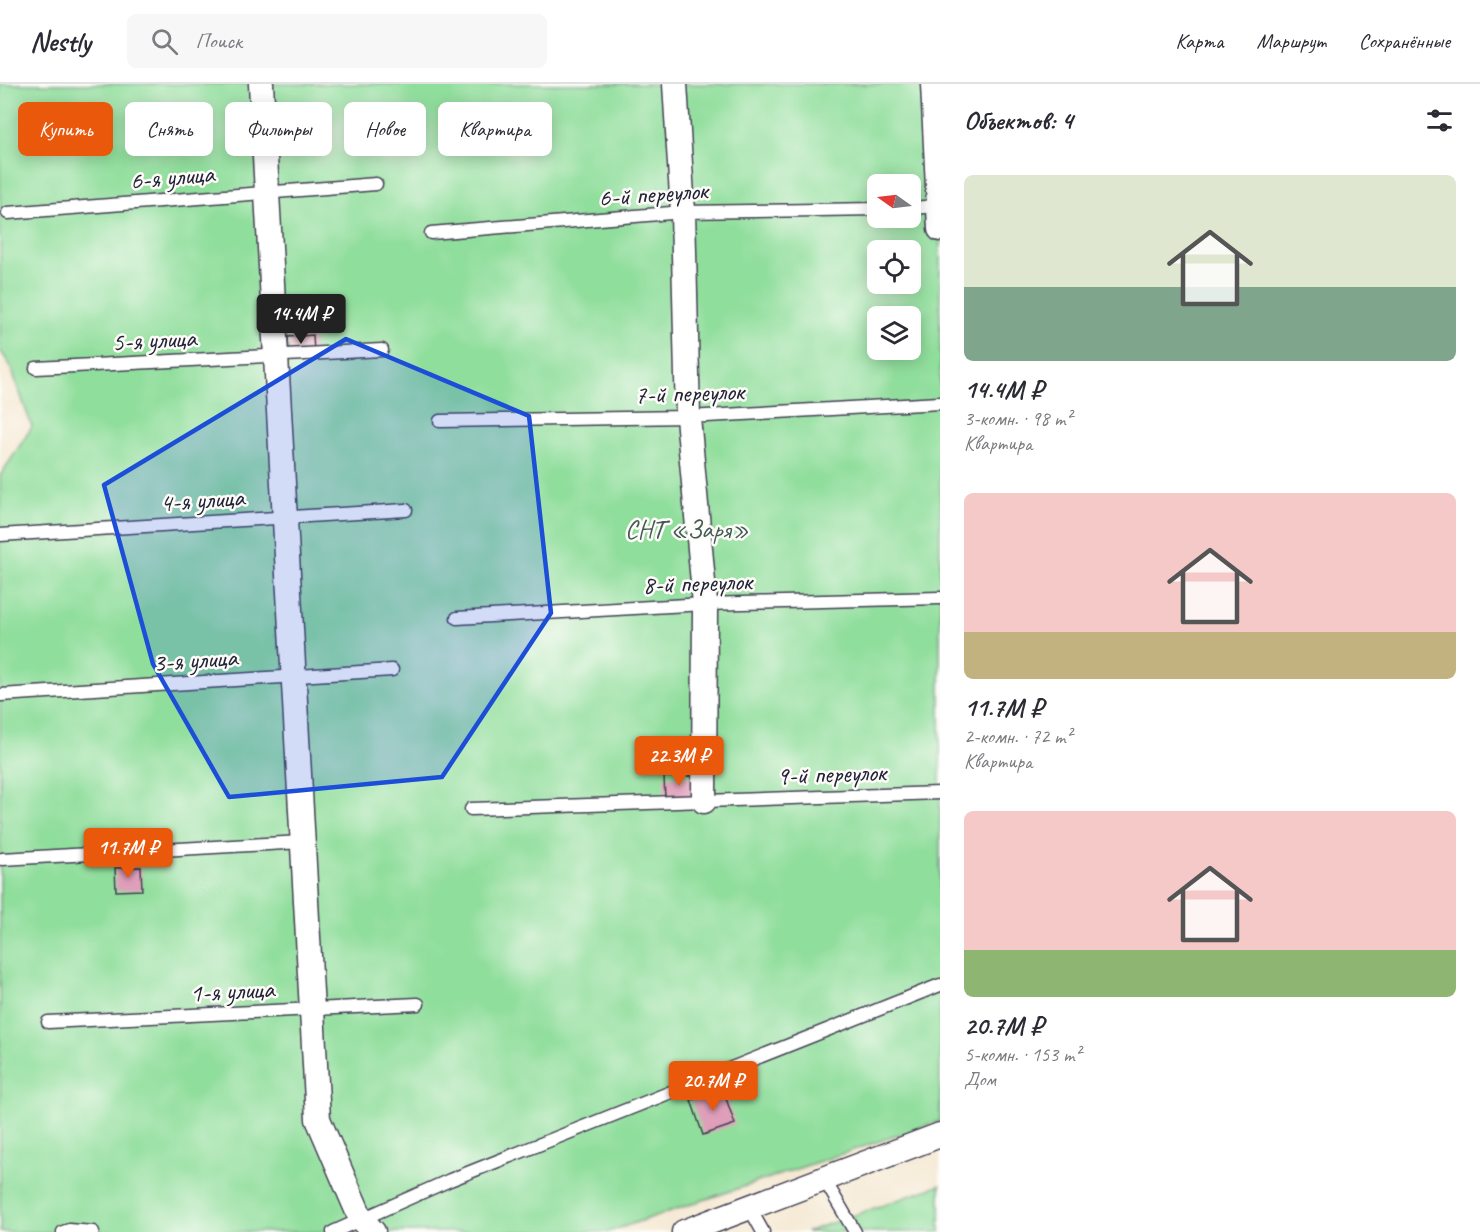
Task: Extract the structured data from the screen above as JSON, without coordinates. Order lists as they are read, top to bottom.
{
  "streets": {
    "lane": [
      "6-я улица",
      "6-й переулок",
      "5-я улица",
      "7-й переулок",
      "4-я улица",
      "8-й переулок",
      "3-я улица",
      "9-й переулок",
      "1-я улица"
    ]
  },
  "parks": ["СНТ «Заря»"],
  "north": "left",
  "page": {
    "header": "Nestly",
    "search": "Поиск",
    "nav": ["Карта", "Маршрут", "Сохранённые"],
    "heading": "Объектов: 4",
    "chip": [
      "Купить",
      "Снять",
      "Фильтры",
      "Новое",
      "Квартира"
    ],
    "list": [
      {
        "name": "14.4M ₽",
        "note": "3-комн. · 98 m² · Квартира"
      },
      {
        "name": "11.7M ₽",
        "note": "2-комн. · 72 m² · Квартира"
      },
      {
        "name": "20.7M ₽",
        "note": "5-комн. · 153 m² · Дом"
      }
    ],
    "price": [
      "14.4M ₽",
      "22.3M ₽",
      "11.7M ₽",
      "20.7M ₽"
    ]
  }
}
